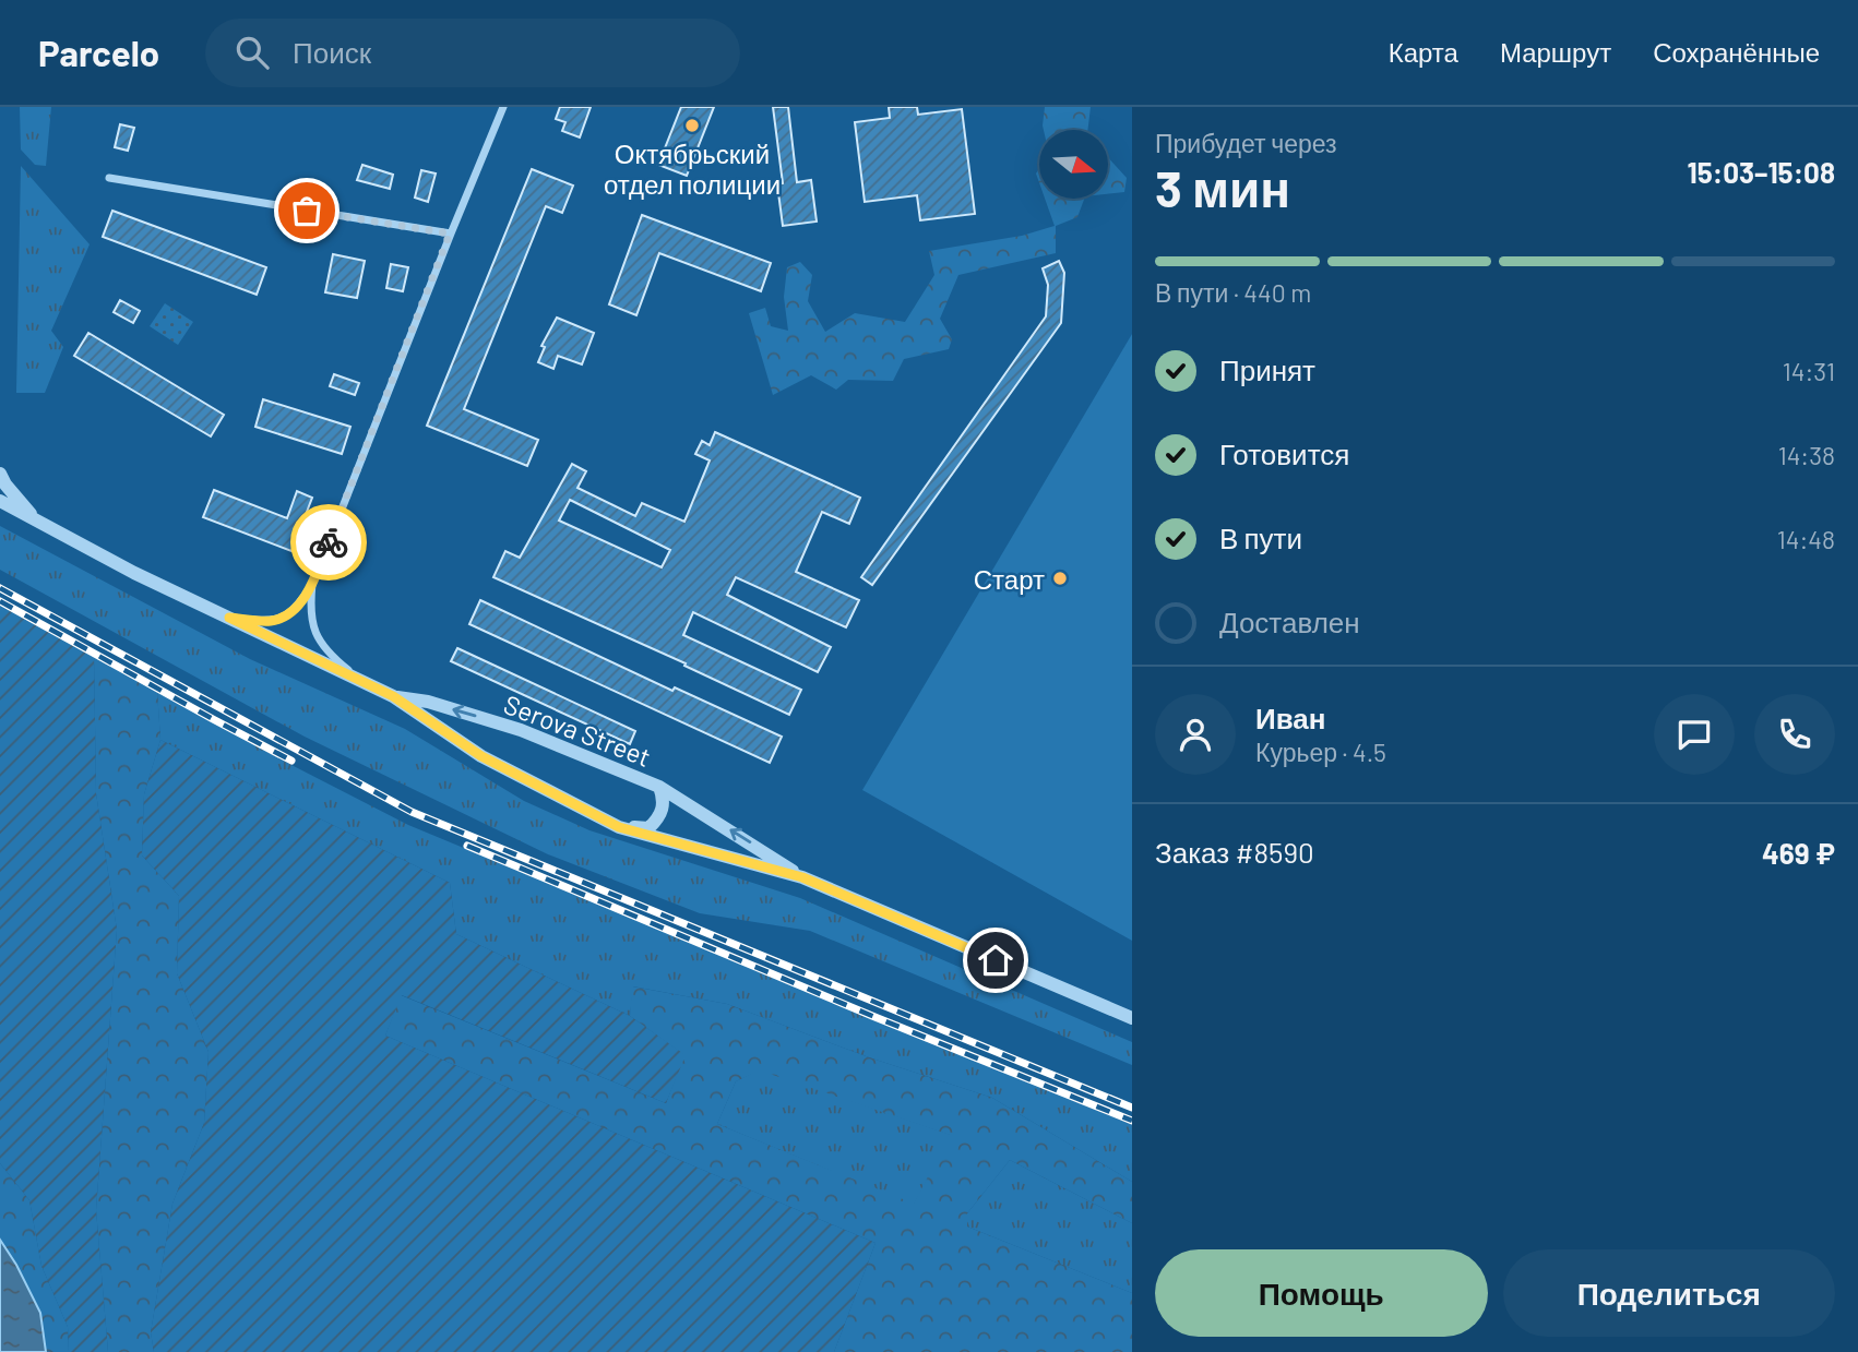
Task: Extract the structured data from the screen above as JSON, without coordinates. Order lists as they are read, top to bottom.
{
  "streets": {
    "street": ["Serova Street"]
  },
  "places": ["Октябрьский отдел полиции", "Старт"],
  "north": "right",
  "page": {
    "header": "Parcelo",
    "search": "Поиск",
    "nav": ["Карта", "Маршрут", "Сохранённые"],
    "heading": ["3 мин", "Прибудет через", "15:03–15:08"],
    "panel": [
      "Иван",
      "Курьер · 4.5",
      "Заказ #8590",
      "469 ₽"
    ],
    "bar": "В пути · 440 m",
    "list": [
      ["Принят", "14:31"],
      ["Готовится", "14:38"],
      ["В пути", "14:48"],
      "Доставлен"
    ],
    "buttons": ["Помощь", "Поделиться"]
  }
}
